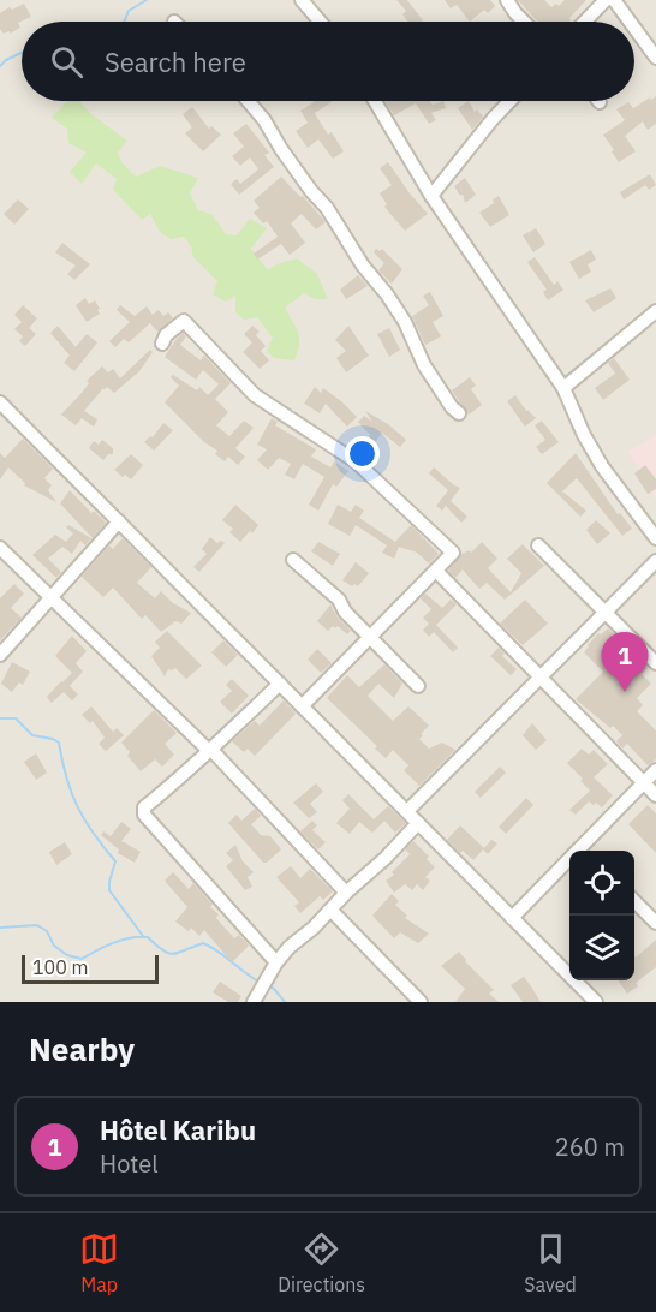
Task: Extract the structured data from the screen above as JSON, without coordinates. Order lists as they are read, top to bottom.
{
  "scale_bar": "100 m",
  "page": {
    "search": "Search here",
    "pins": "1",
    "scale": "100 m",
    "heading": "Nearby",
    "list": [
      {
        "mark": "1",
        "name": "Hôtel Karibu",
        "note": "Hotel",
        "value": "260 m"
      }
    ],
    "nav": ["Map", "Directions", "Saved"]
  }
}
